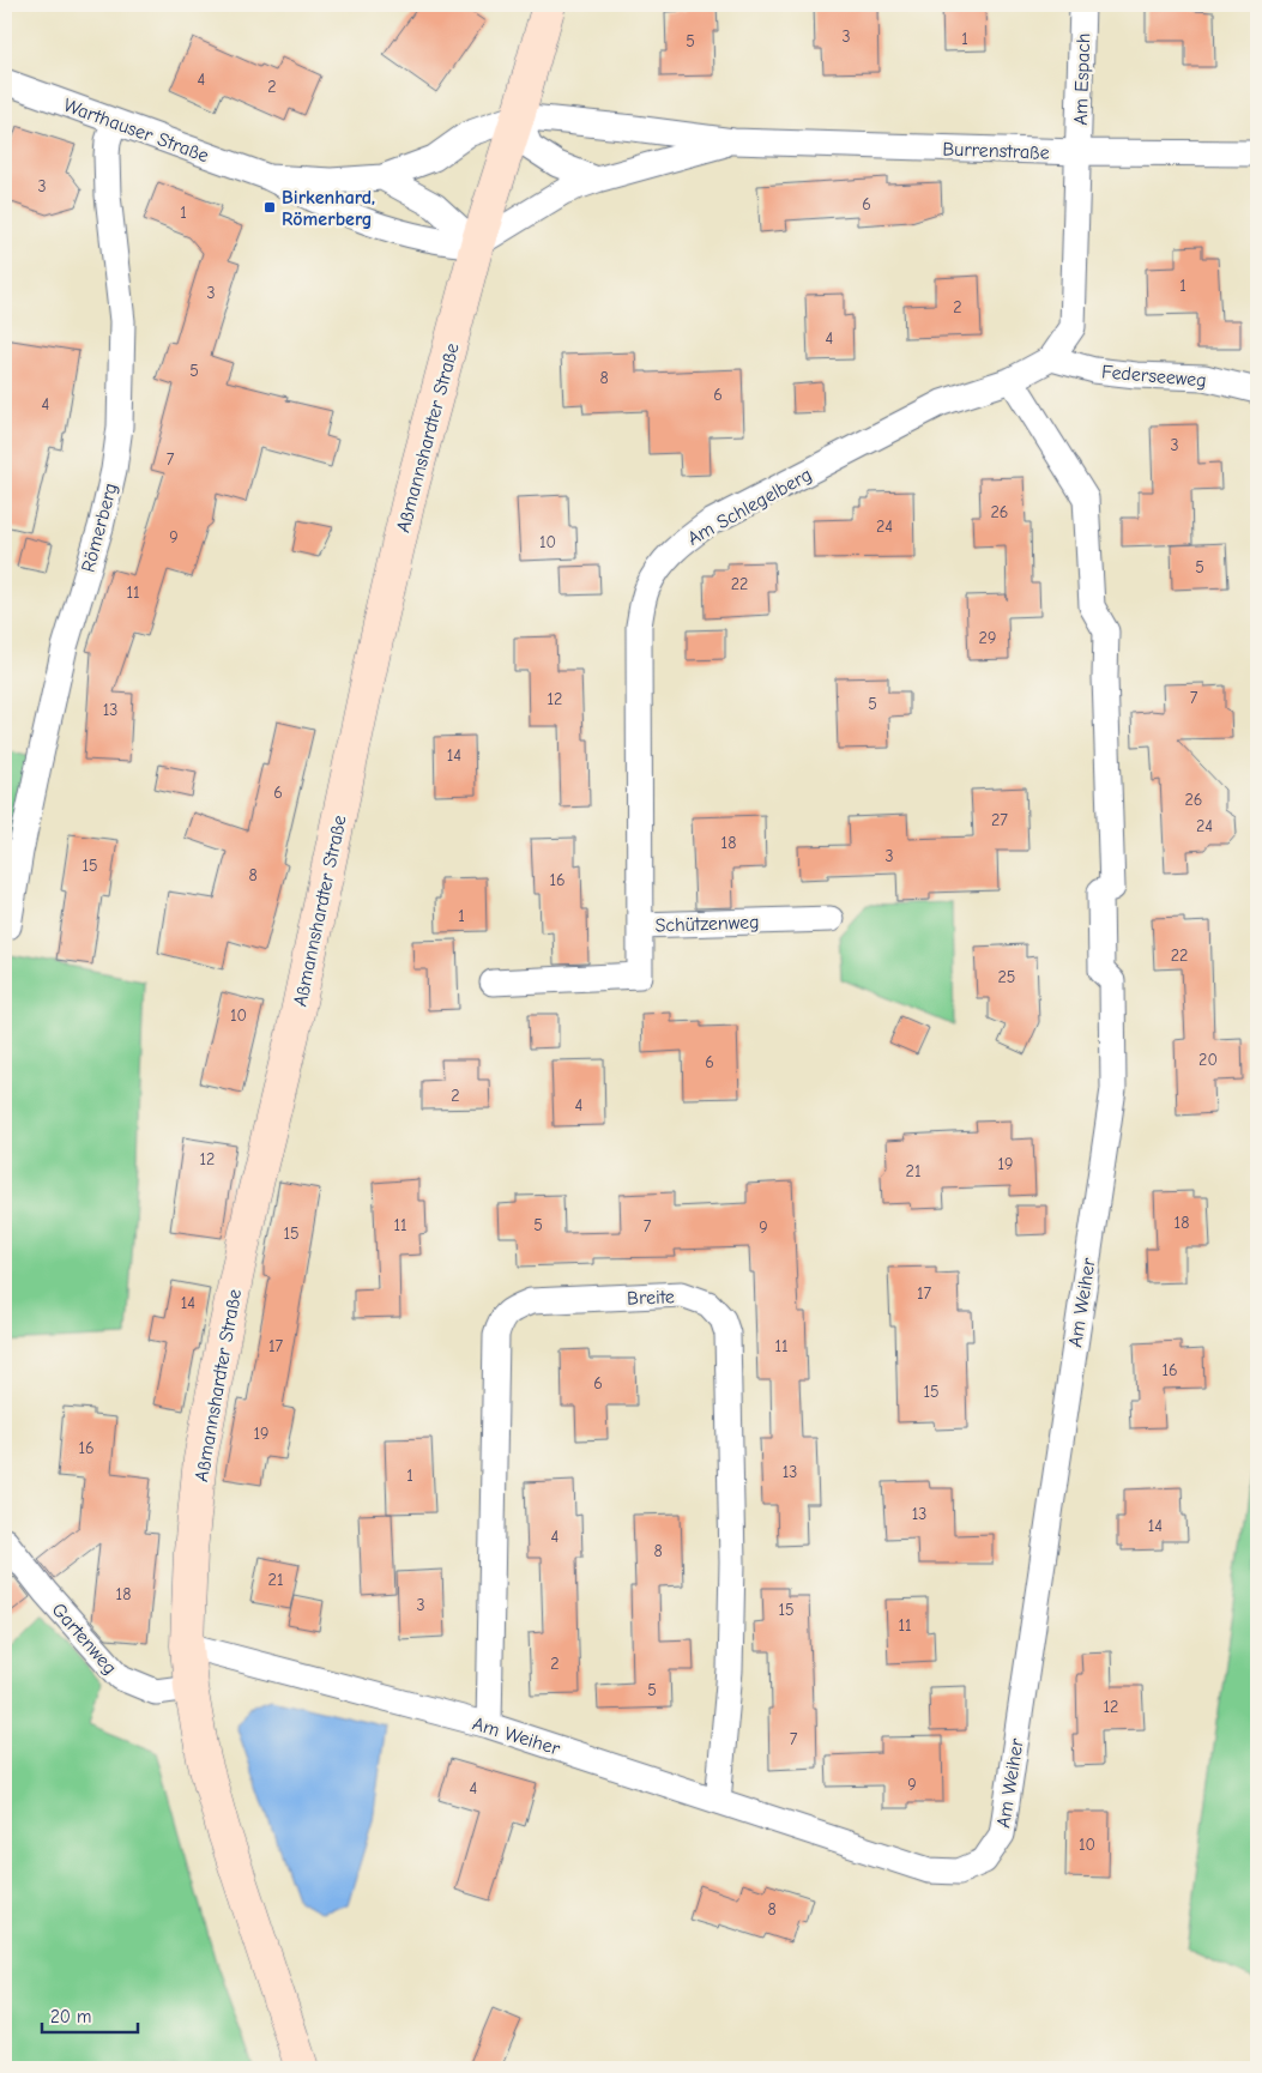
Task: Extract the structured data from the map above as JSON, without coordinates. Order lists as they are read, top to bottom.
{
  "streets": {
    "main road": ["Aßmannshardter Straße"],
    "street": [
      "Am Espach",
      "Warthauser Straße",
      "Burrenstraße",
      "Federseeweg",
      "Am Schlegelberg",
      "Römerberg",
      "Schützenweg",
      "Breite",
      "Am Weiher",
      "Gartenweg"
    ]
  },
  "crossings": [
    ["Am Espach", "Burrenstraße"],
    ["Am Espach", "Am Schlegelberg"],
    ["Warthauser Straße", "Burrenstraße"],
    ["Warthauser Straße", "Aßmannshardter Straße"],
    ["Warthauser Straße", "Römerberg"],
    ["Burrenstraße", "Aßmannshardter Straße"],
    ["Burrenstraße", "Am Schlegelberg"],
    ["Federseeweg", "Am Schlegelberg"],
    ["Aßmannshardter Straße", "Am Weiher"],
    ["Aßmannshardter Straße", "Gartenweg"],
    ["Am Schlegelberg", "Schützenweg"],
    ["Am Schlegelberg", "Am Weiher"],
    ["Breite", "Am Weiher"]
  ],
  "places": {
    "transit": ["Birkenhard, Römerberg"]
  },
  "house_numbers": [
    "3",
    "1",
    "5",
    "4",
    "2",
    "3",
    "6",
    "1",
    "1",
    "3",
    "2",
    "4",
    "5",
    "8",
    "6",
    "4",
    "3",
    "7",
    "26",
    "24",
    "9",
    "10",
    "5",
    "22",
    "11",
    "29",
    "7",
    "12",
    "5",
    "13",
    "14",
    "6",
    "26",
    "27",
    "24",
    "18",
    "3",
    "15",
    "8",
    "16",
    "1",
    "22",
    "25",
    "10",
    "20",
    "6",
    "2",
    "4",
    "12",
    "19",
    "21",
    "18",
    "11",
    "5",
    "7",
    "9",
    "15",
    "17",
    "14",
    "17",
    "11",
    "16",
    "6",
    "15",
    "19",
    "16",
    "13",
    "1",
    "13",
    "14",
    "4",
    "8",
    "21",
    "18",
    "3",
    "15",
    "11",
    "2",
    "5",
    "12",
    "7",
    "9",
    "4",
    "10",
    "8"
  ],
  "scale_bar": "20 m"
}
